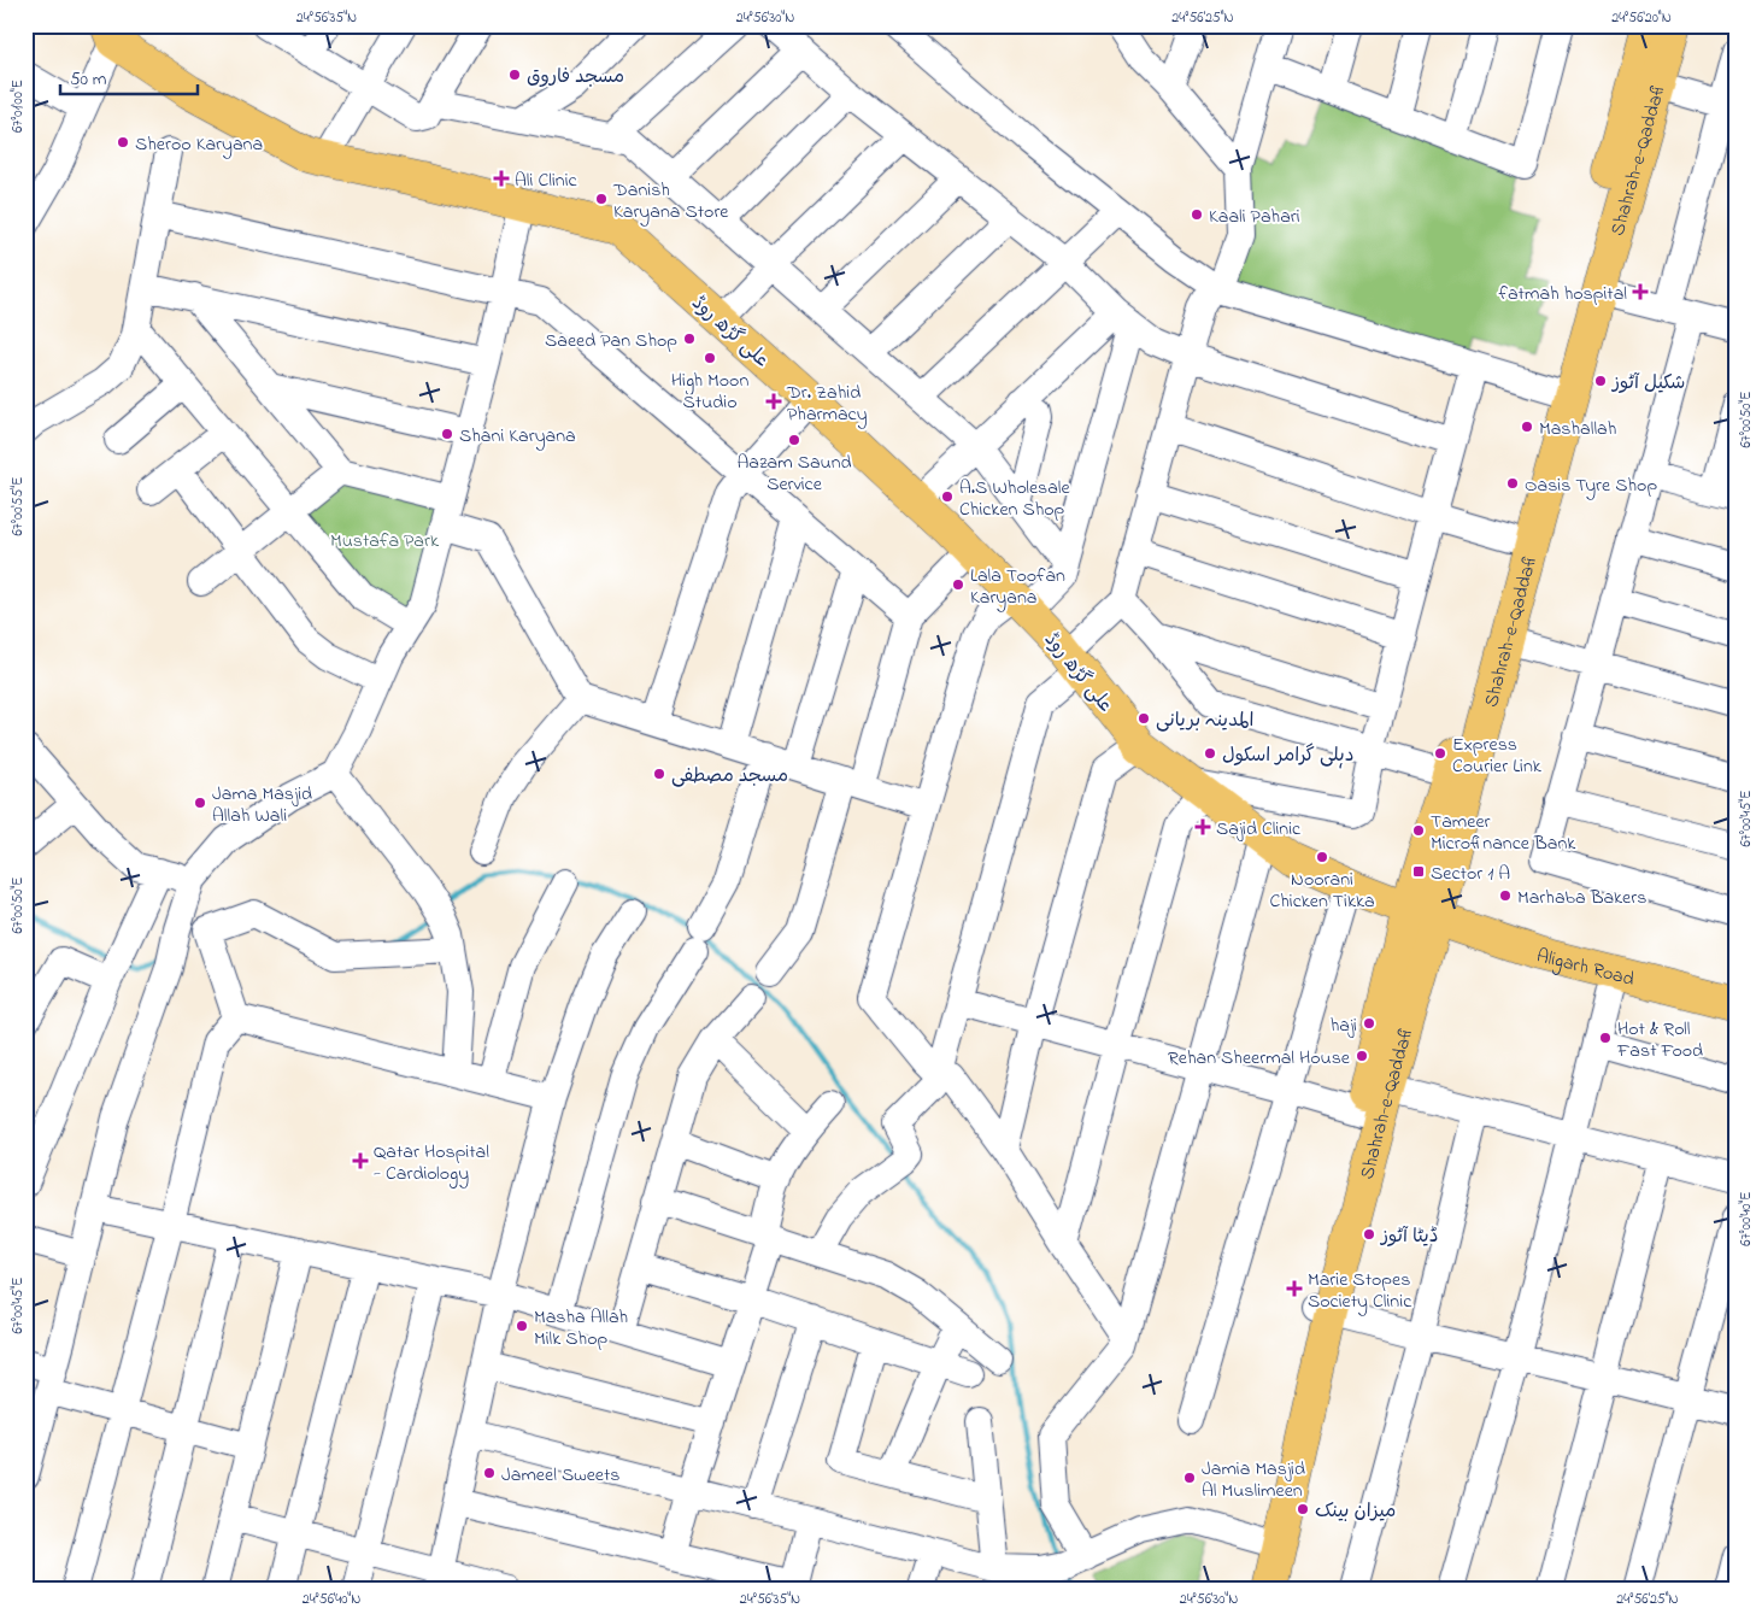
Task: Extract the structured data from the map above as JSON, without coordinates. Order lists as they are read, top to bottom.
{
  "streets": {
    "main road": ["Shahrah-e-Qaddafi", "علی گڑھ روڈ", "Aligarh Road"]
  },
  "crossings": [
    ["Shahrah-e-Qaddafi", "علی گڑھ روڈ"],
    ["Shahrah-e-Qaddafi", "Aligarh Road"],
    ["علی گڑھ روڈ", "Aligarh Road"]
  ],
  "parks": ["Mustafa Park"],
  "places": {
    "other": [
      "مسجد فاروق",
      "Sheroo Karyana",
      "Danish Karyana Store",
      "Kaali Pahari",
      "Saeed Pan Shop",
      "High Moon Studio",
      "شکیل آٹوز",
      "Mashallah",
      "Shani Karyana",
      "Aazam Saund Service",
      "Oasis Tyre Shop",
      "A.S Wholesale Chicken Shop",
      "Lala Toofan Karyana",
      "المدینہ بریانی",
      "دہلی گرامر اسکول",
      "Express Courier Link",
      "مسجد مصطفی",
      "Jama Masjid Allah Wali",
      "Tameer Microfinance Bank",
      "Noorani Chicken Tikka",
      "Marhaba Bakers",
      "haji",
      "Hot & Roll Fast Food",
      "Rehan Sheermal House",
      "ڈیٹا آٹوز",
      "Masha Allah Milk Shop",
      "Jameel Sweets",
      "Jamia Masjid Al Muslimeen",
      "میزان بینک"
    ],
    "health": [
      "Ali Clinic",
      "fatmah hospital",
      "Dr. Zahid Pharmacy",
      "Sajid Clinic",
      "Qatar Hospital - Cardiology",
      "Marie Stopes Society Clinic"
    ],
    "transit": ["Sector 1 A"]
  },
  "scale_bar": "50 m",
  "coordinates": [
    "24°56'35\"N",
    "24°56'30\"N",
    "24°56'25\"N",
    "24°56'20\"N",
    "67°01'00\"E",
    "67°00'50\"E",
    "67°00'55\"E",
    "67°00'45\"E",
    "67°00'40\"E",
    "24°56'40\"N"
  ]
}
